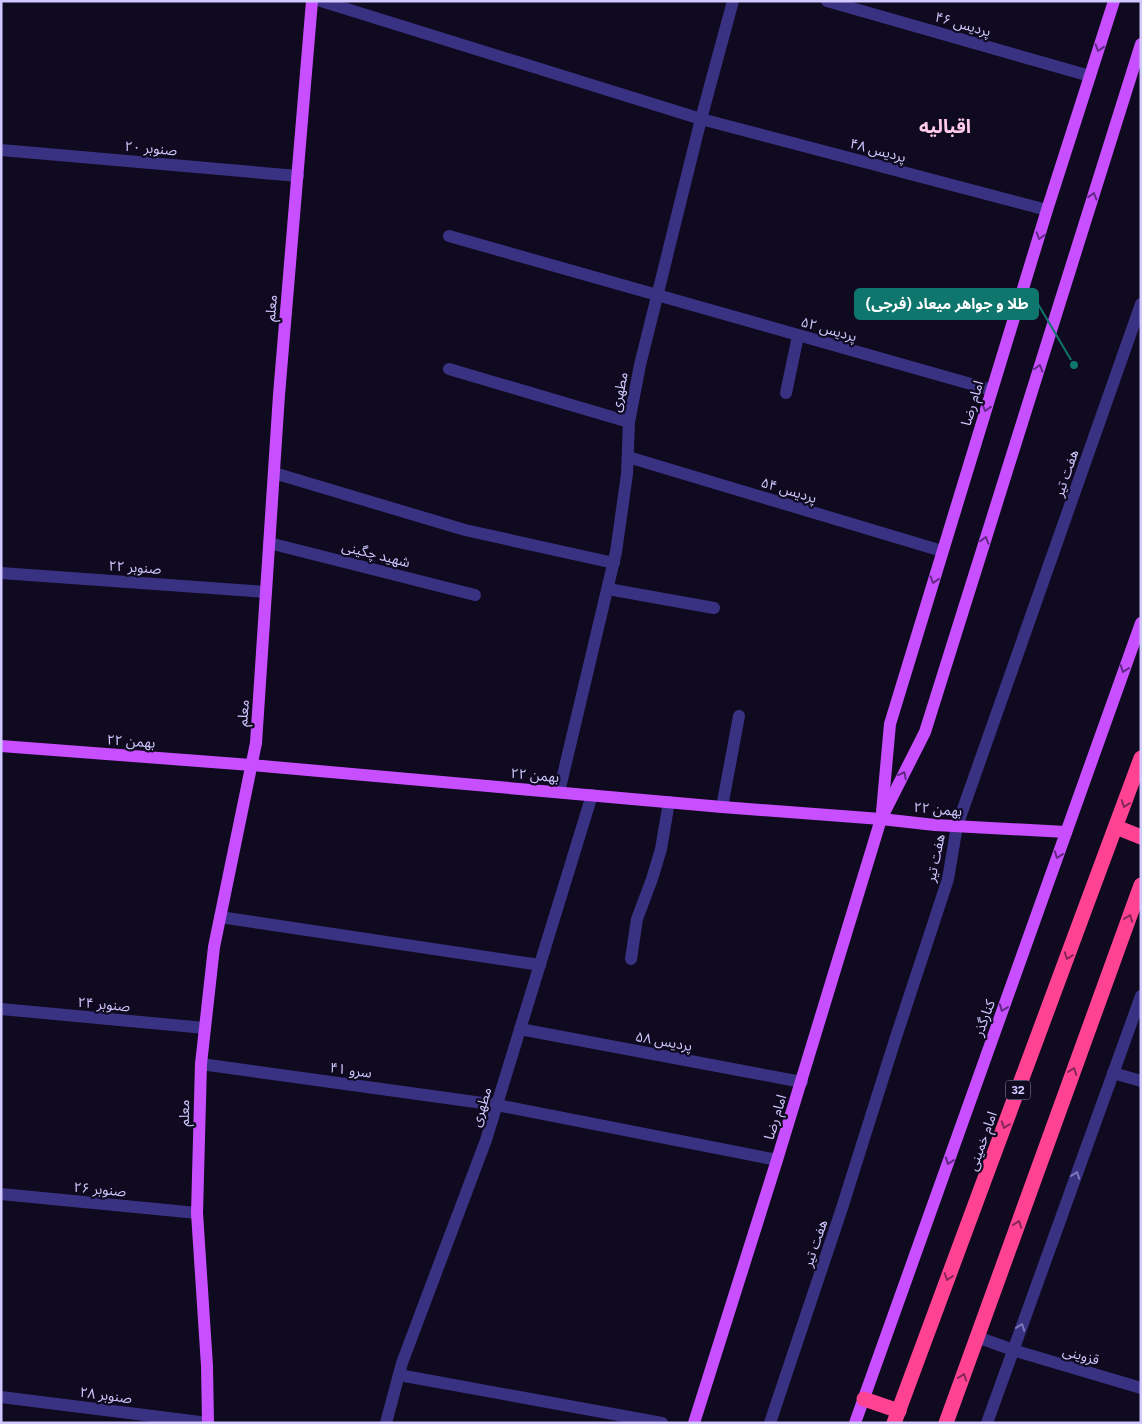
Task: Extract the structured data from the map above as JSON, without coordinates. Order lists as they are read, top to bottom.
{
  "streets": {
    "highway": ["32", "امام خمینی"],
    "main road": [
      "معلم",
      "امام رضا",
      "۲۲ بهمن",
      "کنارگذر"
    ],
    "street": [
      "پردیس ۴۶",
      "صنوبر ۲۰",
      "پردیس ۴۸",
      "پردیس ۵۲",
      "مطهری",
      "هفت تیر",
      "پردیس ۵۴",
      "شهید چگینی",
      "صنوبر ۲۲",
      "صنوبر ۲۴",
      "پردیس ۵۸",
      "سرو ۴۱",
      "صنوبر ۲۶",
      "قزوینی",
      "صنوبر ۲۸"
    ]
  },
  "crossings": [
    ["پردیس ۴۶", "امام رضا"],
    ["صنوبر ۲۰", "معلم"],
    ["پردیس ۴۸", "مطهری"],
    ["پردیس ۴۸", "امام رضا"],
    ["معلم", "شهید چگینی"],
    ["معلم", "صنوبر ۲۲"],
    ["معلم", "۲۲ بهمن"],
    ["معلم", "صنوبر ۲۴"],
    ["معلم", "سرو ۴۱"],
    ["معلم", "صنوبر ۲۶"],
    ["معلم", "صنوبر ۲۸"],
    ["پردیس ۵۲", "مطهری"],
    ["پردیس ۵۲", "امام رضا"],
    ["مطهری", "پردیس ۵۴"],
    ["مطهری", "۲۲ بهمن"],
    ["مطهری", "پردیس ۵۸"],
    ["مطهری", "سرو ۴۱"],
    ["امام رضا", "پردیس ۵۴"],
    ["امام رضا", "۲۲ بهمن"],
    ["امام رضا", "پردیس ۵۸"],
    ["امام رضا", "سرو ۴۱"],
    ["هفت تیر", "۲۲ بهمن"],
    ["۲۲ بهمن", "کنارگذر"]
  ],
  "one_way": ["کنارگذر"],
  "districts": ["اقبالیه"],
  "places": ["طلا و جواهر میعاد (فرجی)"]
}
